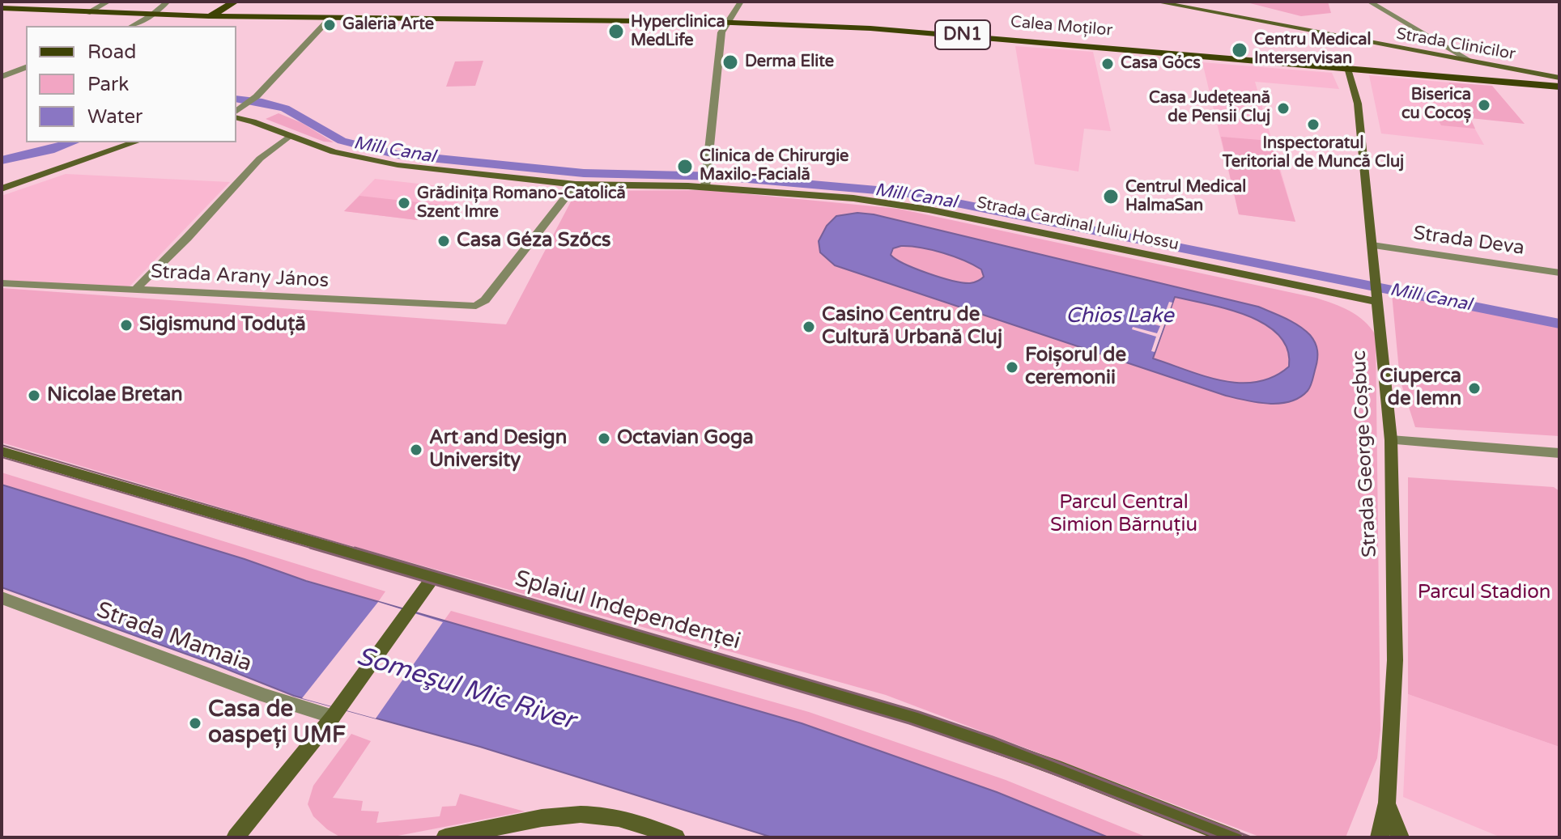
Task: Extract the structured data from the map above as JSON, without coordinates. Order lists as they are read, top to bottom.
{
  "streets": {
    "main road": [
      "Calea Moților",
      "DN1",
      "Strada Clinicilor",
      "Strada Cardinal Iuliu Hossu",
      "Strada George Coșbuc",
      "Splaiul Independenței"
    ],
    "street": ["Strada Deva", "Strada Arany János", "Strada Mamaia"]
  },
  "crossings": [
    ["Calea Moților", "DN1"],
    ["Calea Moților", "Strada George Coșbuc"],
    ["Strada Cardinal Iuliu Hossu", "Strada Arany János"],
    ["Strada Cardinal Iuliu Hossu", "Strada George Coșbuc"],
    ["Strada Deva", "Strada George Coșbuc"]
  ],
  "water": ["Mill Canal", "Chios Lake", "Someşul Mic River"],
  "parks": ["Parcul Central Simion Bărnuțiu", "Parcul Stadion"],
  "places": [
    "Galeria Arte",
    "Hyperclinica MedLife",
    "Centru Medical Interservisan",
    "Derma Elite",
    "Casa Gócs",
    "Biserica cu Cocoș",
    "Casa Județeană de Pensii Cluj",
    "Inspectoratul Teritorial de Muncă Cluj",
    "Clinica de Chirurgie Maxilo-Facială",
    "Centrul Medical HalmaSan",
    "Grădinița Romano-Catolică Szent Imre",
    "Casa Géza Szőcs",
    "Sigismund Toduță",
    "Casino Centru de Cultură Urbană Cluj",
    "Foișorul de ceremonii",
    "Ciuperca de lemn",
    "Nicolae Bretan",
    "Octavian Goga",
    "Art and Design University",
    "Casa de oaspeți UMF"
  ],
  "legend": ["Road", "Park", "Water"]
}
